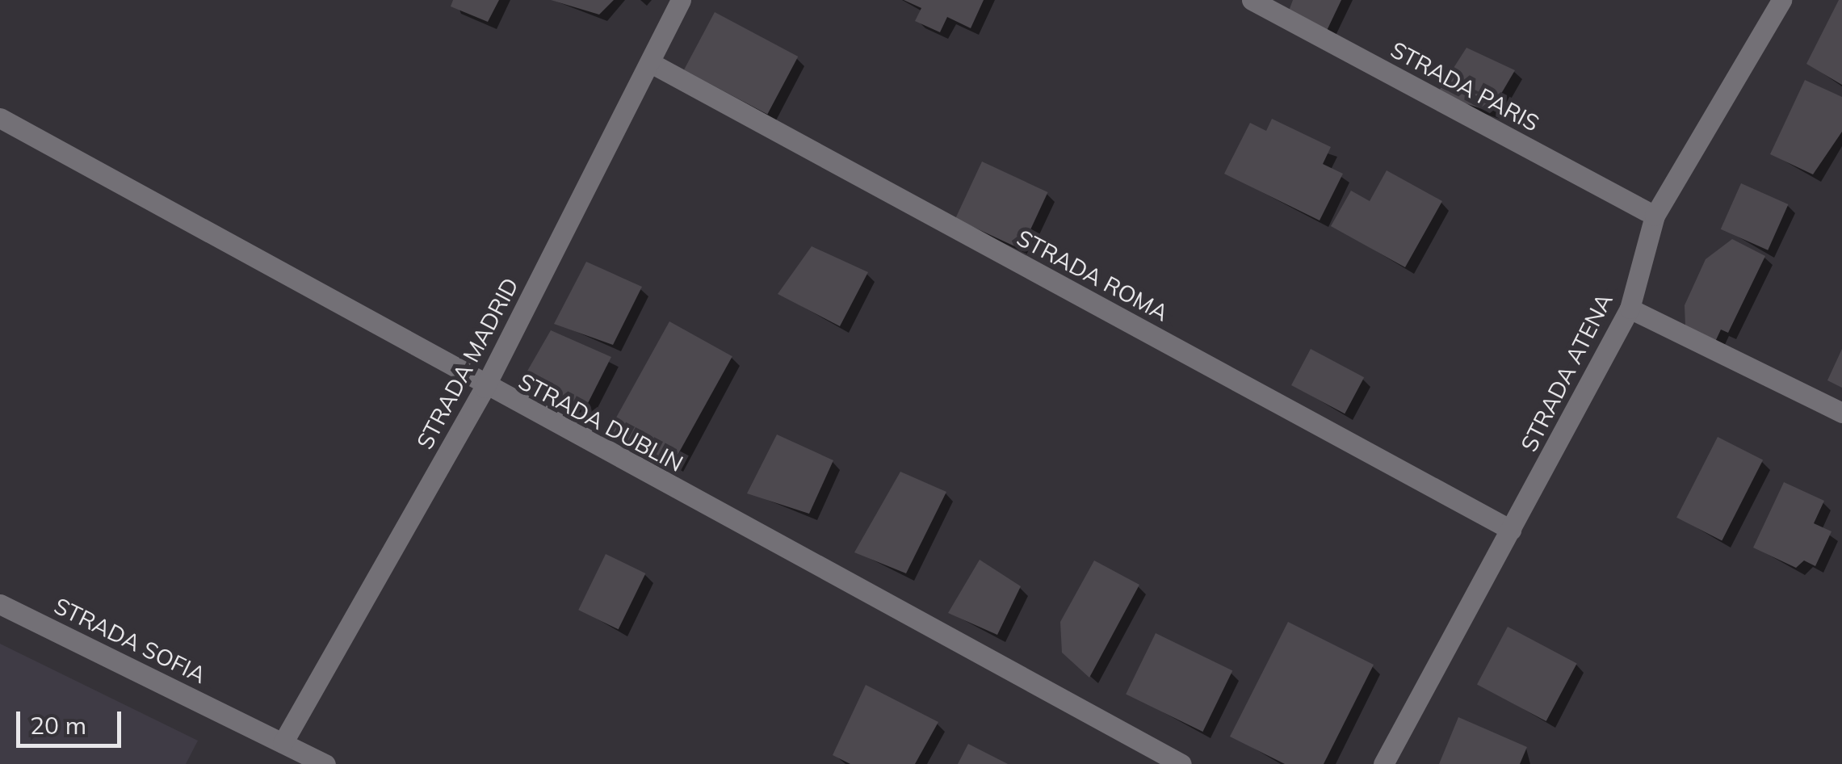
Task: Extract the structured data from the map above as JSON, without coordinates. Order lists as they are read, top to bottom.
{
  "streets": {
    "street": [
      "STRADA PARIS",
      "STRADA ROMA",
      "STRADA MADRID",
      "STRADA ATENA",
      "STRADA DUBLIN",
      "STRADA SOFIA"
    ]
  },
  "crossings": [
    ["STRADA PARIS", "STRADA ATENA"],
    ["STRADA ROMA", "STRADA MADRID"],
    ["STRADA ROMA", "STRADA ATENA"],
    ["STRADA MADRID", "STRADA DUBLIN"],
    ["STRADA MADRID", "STRADA SOFIA"]
  ],
  "scale_bar": "20 m"
}
